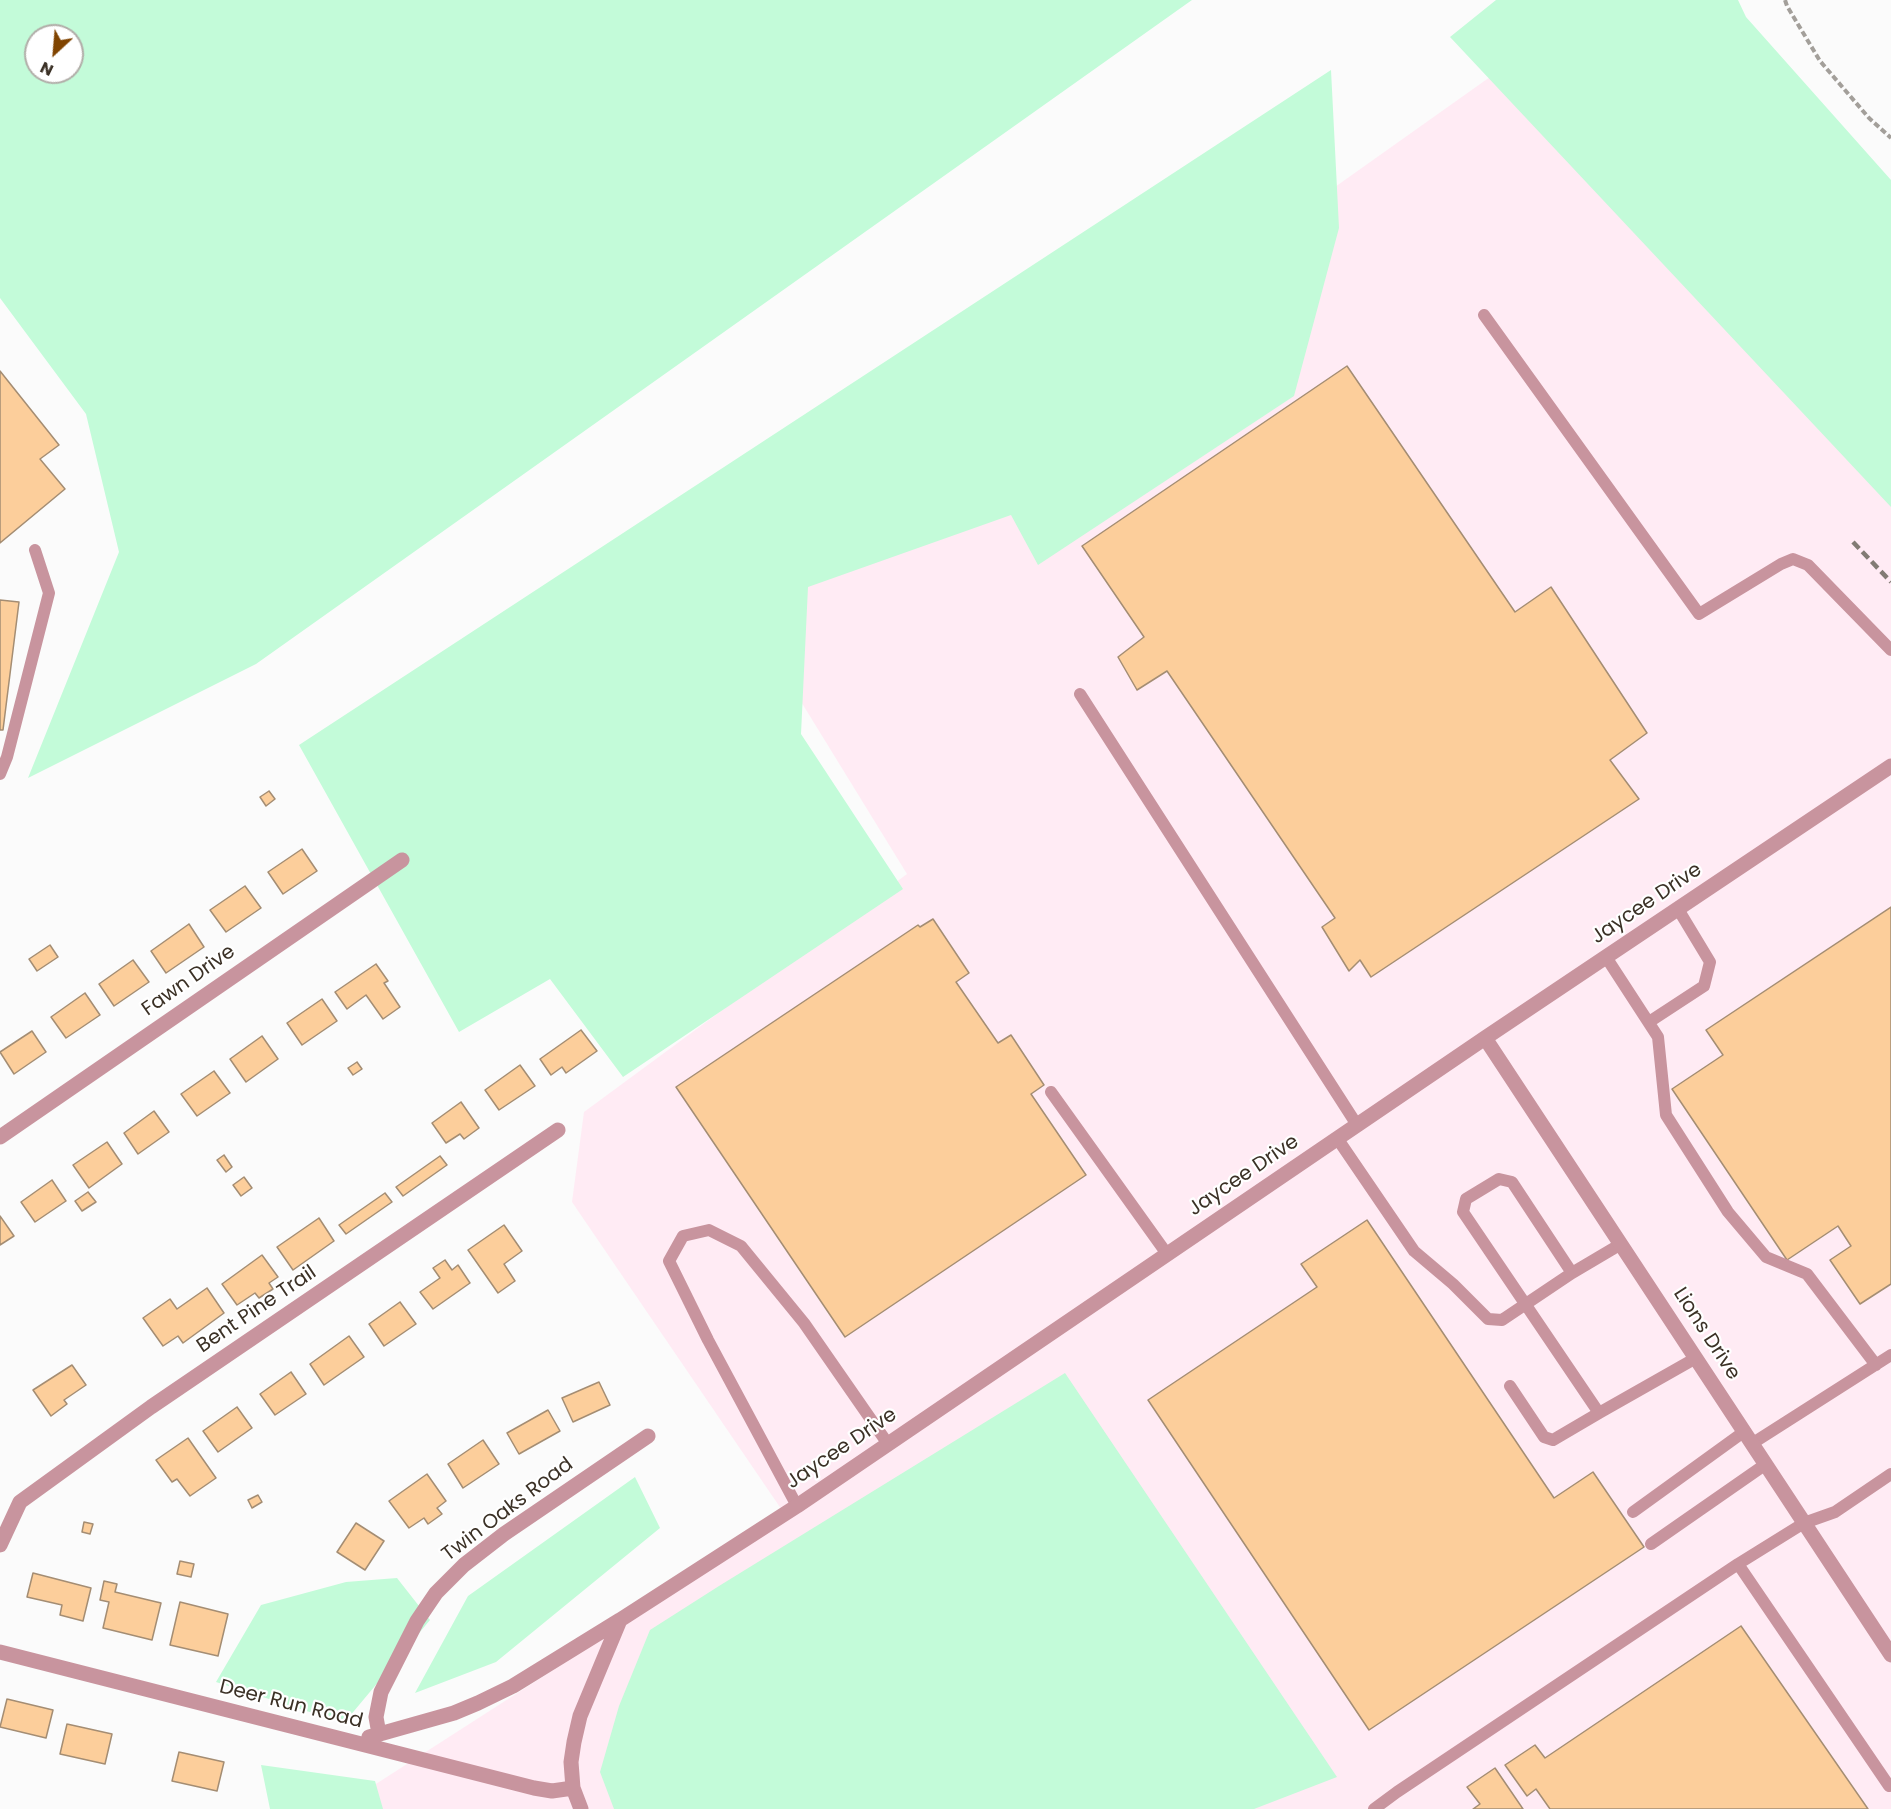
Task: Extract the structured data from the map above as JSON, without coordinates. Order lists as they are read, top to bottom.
{
  "streets": {
    "street": [
      "Jaycee Drive",
      "Fawn Drive",
      "Bent Pine Trail",
      "Lions Drive",
      "Twin Oaks Road",
      "Deer Run Road"
    ]
  },
  "crossings": [
    ["Jaycee Drive", "Lions Drive"],
    ["Jaycee Drive", "Twin Oaks Road"],
    ["Jaycee Drive", "Deer Run Road"]
  ],
  "north": "bottom left"
}
